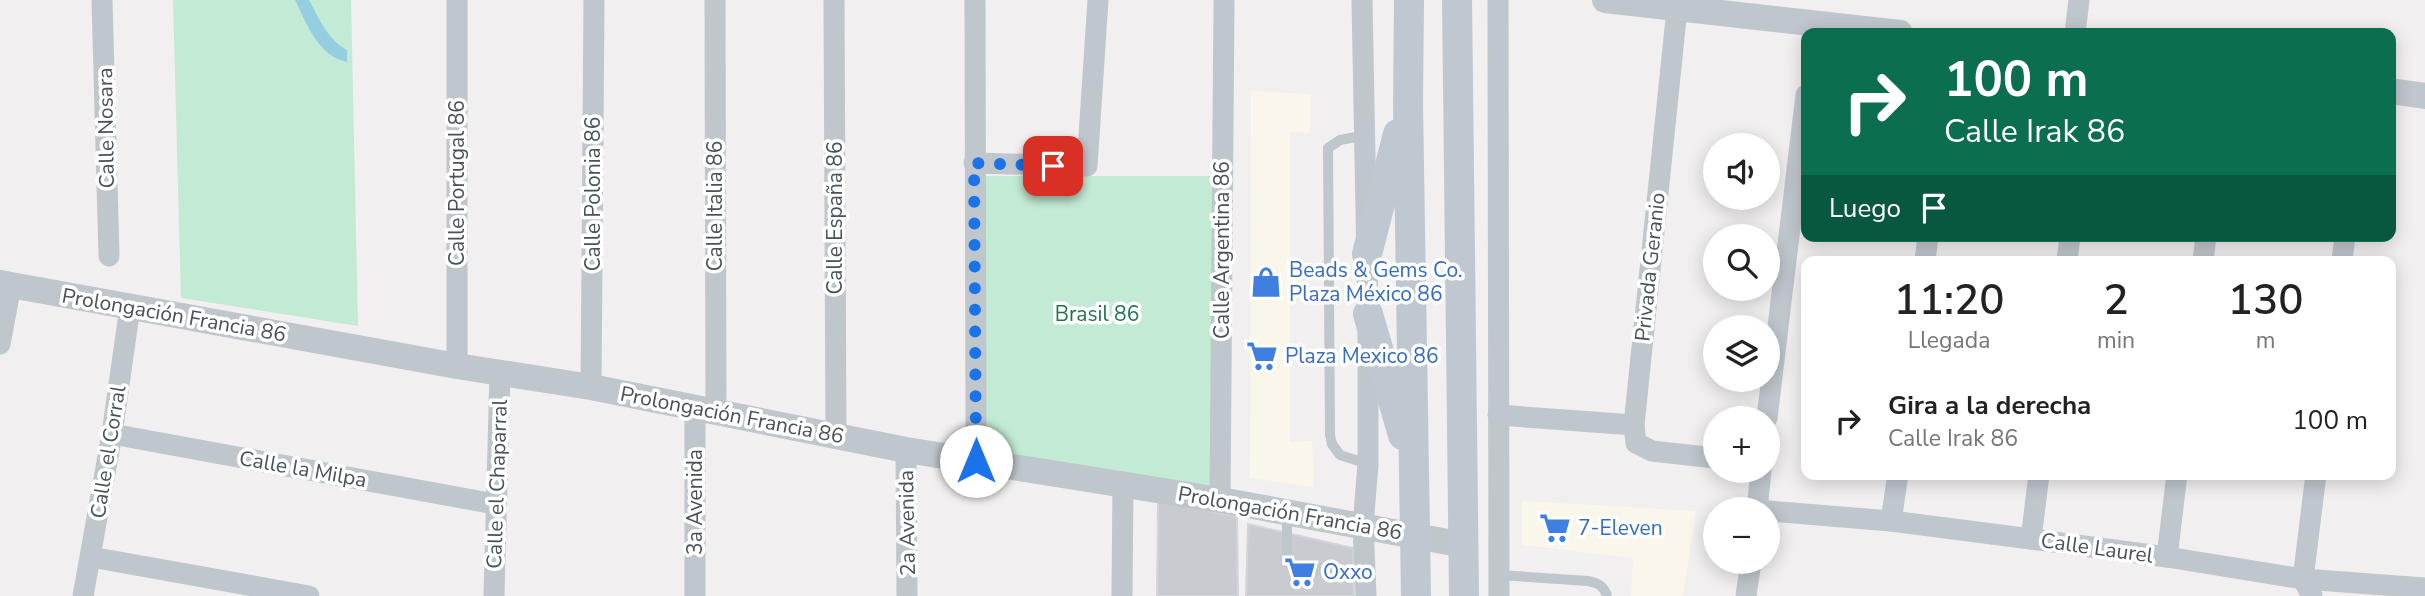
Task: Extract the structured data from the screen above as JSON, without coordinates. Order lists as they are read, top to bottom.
{
  "streets": {
    "street": [
      "Calle Nosara",
      "Calle Portugal 86",
      "Calle Polonia 86",
      "Calle Italia 86",
      "Calle España 86",
      "Calle Argentina 86",
      "Privada Geranio",
      "Prolongación Francia 86",
      "Calle el Corral",
      "Calle la Milpa",
      "Calle el Chaparral",
      "3a Avenida",
      "2a Avenida",
      "Calle Laurel"
    ]
  },
  "crossings": [
    ["Calle Portugal 86", "Prolongación Francia 86"],
    ["Calle Polonia 86", "Prolongación Francia 86"],
    ["Calle Italia 86", "Prolongación Francia 86"],
    ["Calle Italia 86", "3a Avenida"],
    ["Calle España 86", "Prolongación Francia 86"],
    ["Calle Argentina 86", "Prolongación Francia 86"],
    ["Prolongación Francia 86", "Calle el Corral"],
    ["Prolongación Francia 86", "Calle el Chaparral"],
    ["Prolongación Francia 86", "3a Avenida"],
    ["Prolongación Francia 86", "2a Avenida"],
    ["Calle el Corral", "Calle la Milpa"],
    ["Calle la Milpa", "Calle el Chaparral"]
  ],
  "parks": ["Brasil 86"],
  "places": {
    "shop": ["Beads & Gems Co. Plaza México 86"],
    "supermarket": ["Plaza Mexico 86", "7-Eleven", "Oxxo"]
  },
  "page": {
    "turn": ["100 m", "Calle Irak 86"],
    "map_buttons": ["+", "−"],
    "then": "Luego",
    "eta": [
      "11:20",
      "Llegada",
      "2",
      "min",
      "130",
      "m"
    ],
    "list": [
      {
        "name": "Gira a la derecha",
        "note": "Calle Irak 86",
        "value": "100 m"
      }
    ]
  }
}
